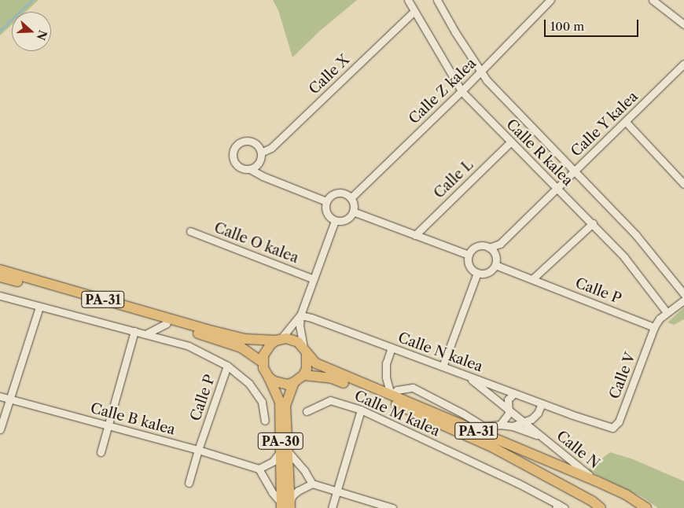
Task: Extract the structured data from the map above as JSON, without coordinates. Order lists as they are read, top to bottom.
{
  "streets": {
    "highway": ["PA-31", "PA-30"],
    "street": [
      "Calle X",
      "Calle Z kalea",
      "Calle Y kalea",
      "Calle R kalea",
      "Calle L",
      "Calle O kalea",
      "Calle P",
      "Calle N kalea",
      "Calle V",
      "Calle M kalea",
      "Calle B kalea",
      "Calle N"
    ]
  },
  "crossings": [
    ["Calle X", "Calle R kalea"],
    ["Calle Z kalea", "Calle R kalea"],
    ["Calle Y kalea", "Calle R kalea"],
    ["Calle Y kalea", "Calle P"],
    ["Calle R kalea", "Calle L"],
    ["Calle R kalea", "Calle V"],
    ["Calle P", "Calle V"],
    ["Calle P", "Calle B kalea"],
    ["PA-31", "PA-30"],
    ["PA-31", "Calle N"],
    ["Calle N kalea", "Calle V"],
    ["Calle N kalea", "Calle N"]
  ],
  "scale_bar": "100 m",
  "north": "right"
}
